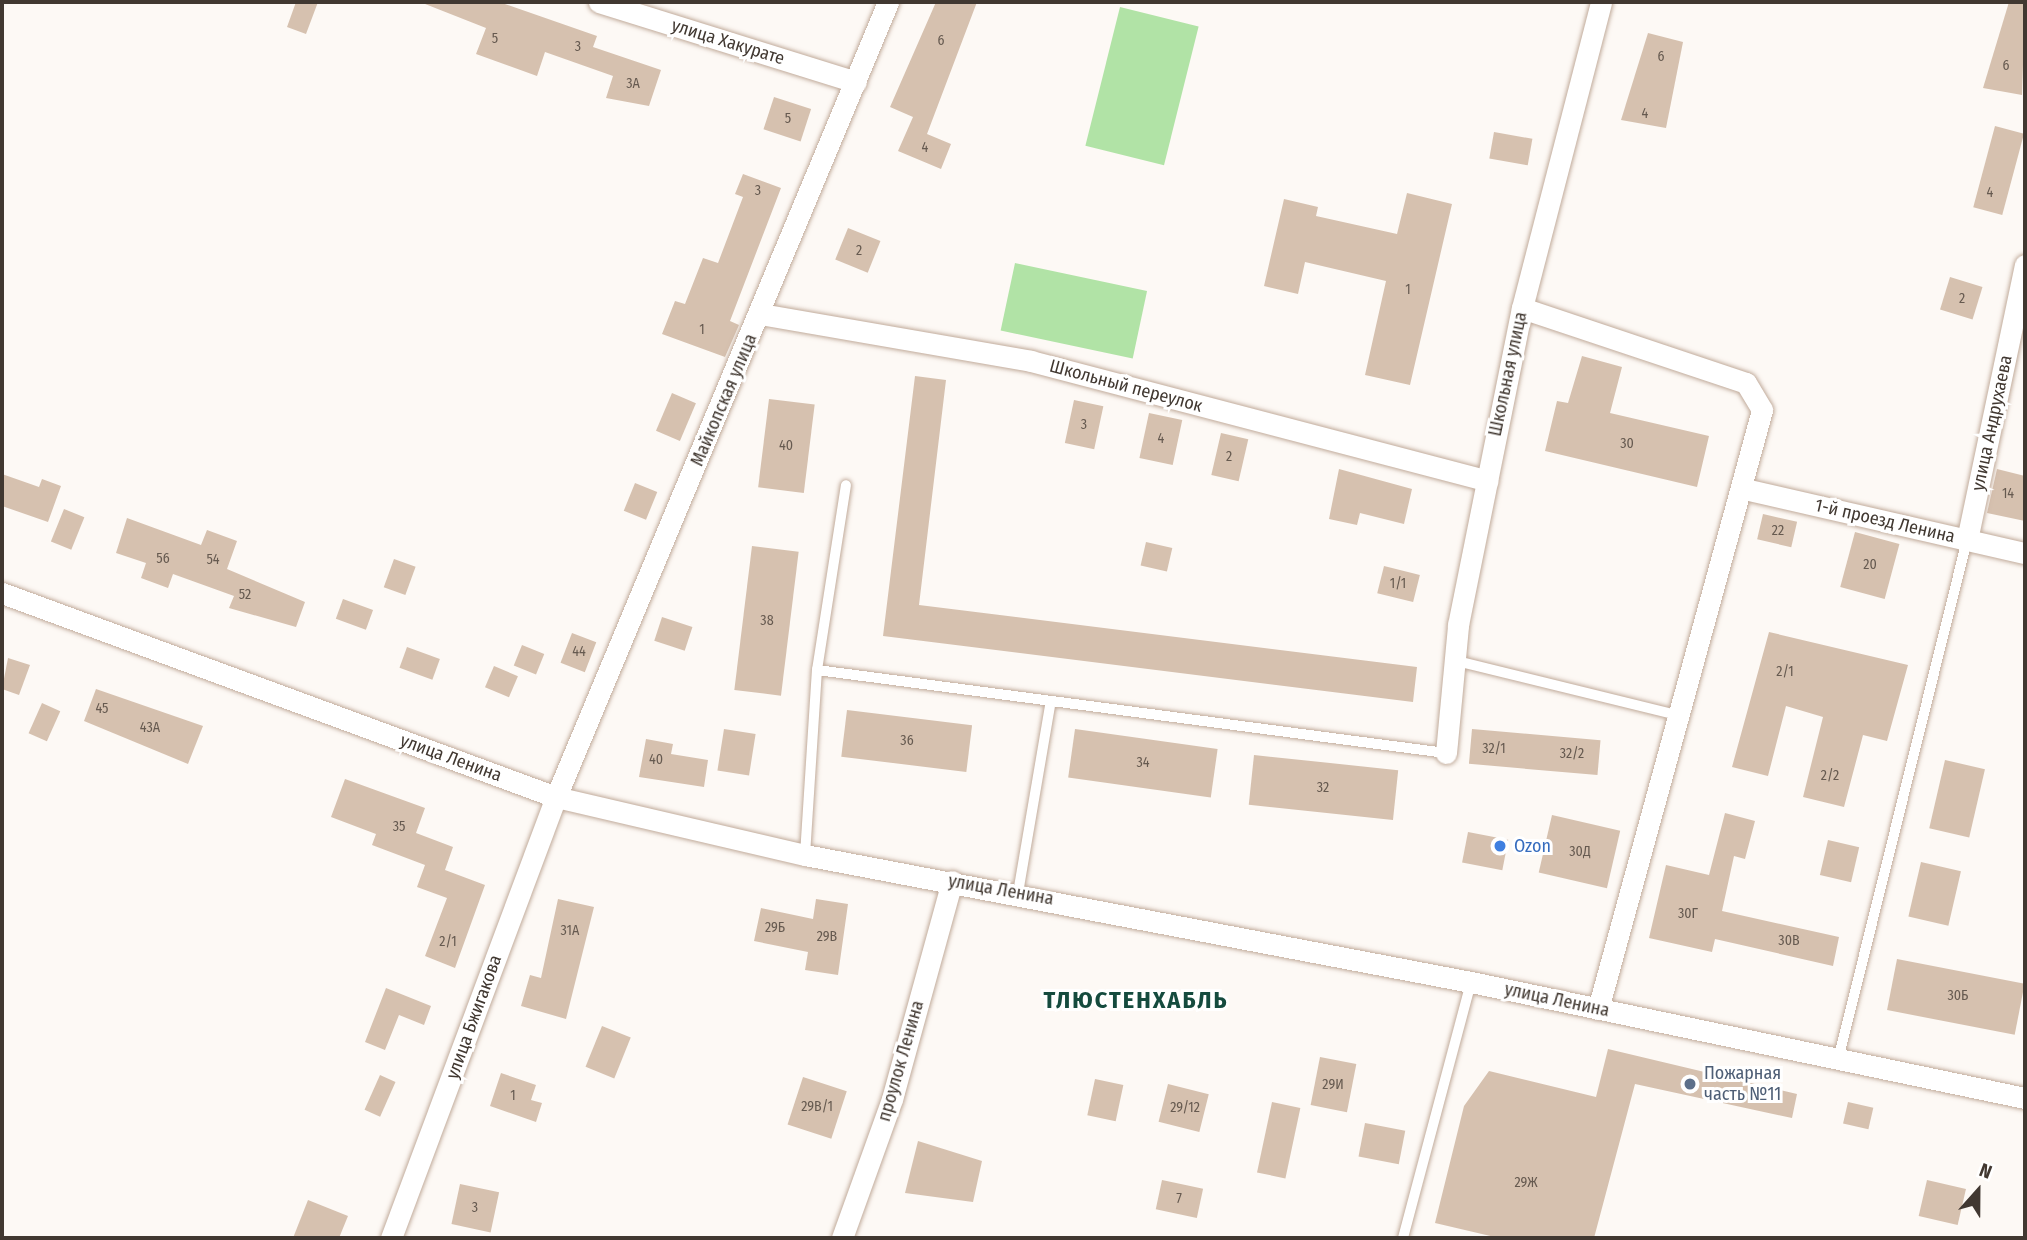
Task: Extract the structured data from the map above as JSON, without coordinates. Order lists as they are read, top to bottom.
{
  "streets": {
    "street": [
      "улица Хакурате",
      "Школьная улица",
      "Школьный переулок",
      "Майкопская улица",
      "улица Андрухаева",
      "1-й проезд Ленина",
      "улица Ленина",
      "улица Бжигакова",
      "проулок Ленина"
    ]
  },
  "crossings": [
    ["улица Хакурате", "Майкопская улица"],
    ["Школьная улица", "Школьный переулок"],
    ["Школьный переулок", "Майкопская улица"],
    ["Майкопская улица", "улица Ленина"],
    ["Майкопская улица", "улица Бжигакова"],
    ["улица Андрухаева", "1-й проезд Ленина"],
    ["улица Ленина", "улица Бжигакова"],
    ["улица Ленина", "проулок Ленина"]
  ],
  "districts": ["ТЛЮСТЕНХАБЛЬ"],
  "places": ["Ozon", "Пожарная часть №11"],
  "house_numbers": [
    "5",
    "6",
    "3",
    "6",
    "6",
    "3А",
    "4",
    "5",
    "4",
    "3",
    "4",
    "2",
    "1",
    "2",
    "1",
    "3",
    "4",
    "30",
    "40",
    "2",
    "14",
    "22",
    "56",
    "54",
    "20",
    "1/1",
    "52",
    "38",
    "44",
    "2/1",
    "45",
    "43А",
    "36",
    "32/1",
    "32/2",
    "40",
    "34",
    "2/2",
    "32",
    "35",
    "30Д",
    "30Г",
    "29Б",
    "31А",
    "29В",
    "30В",
    "2/1",
    "30Б",
    "29И",
    "1",
    "29В/1",
    "29/12",
    "29Ж",
    "7",
    "3"
  ],
  "north": "top"
}
